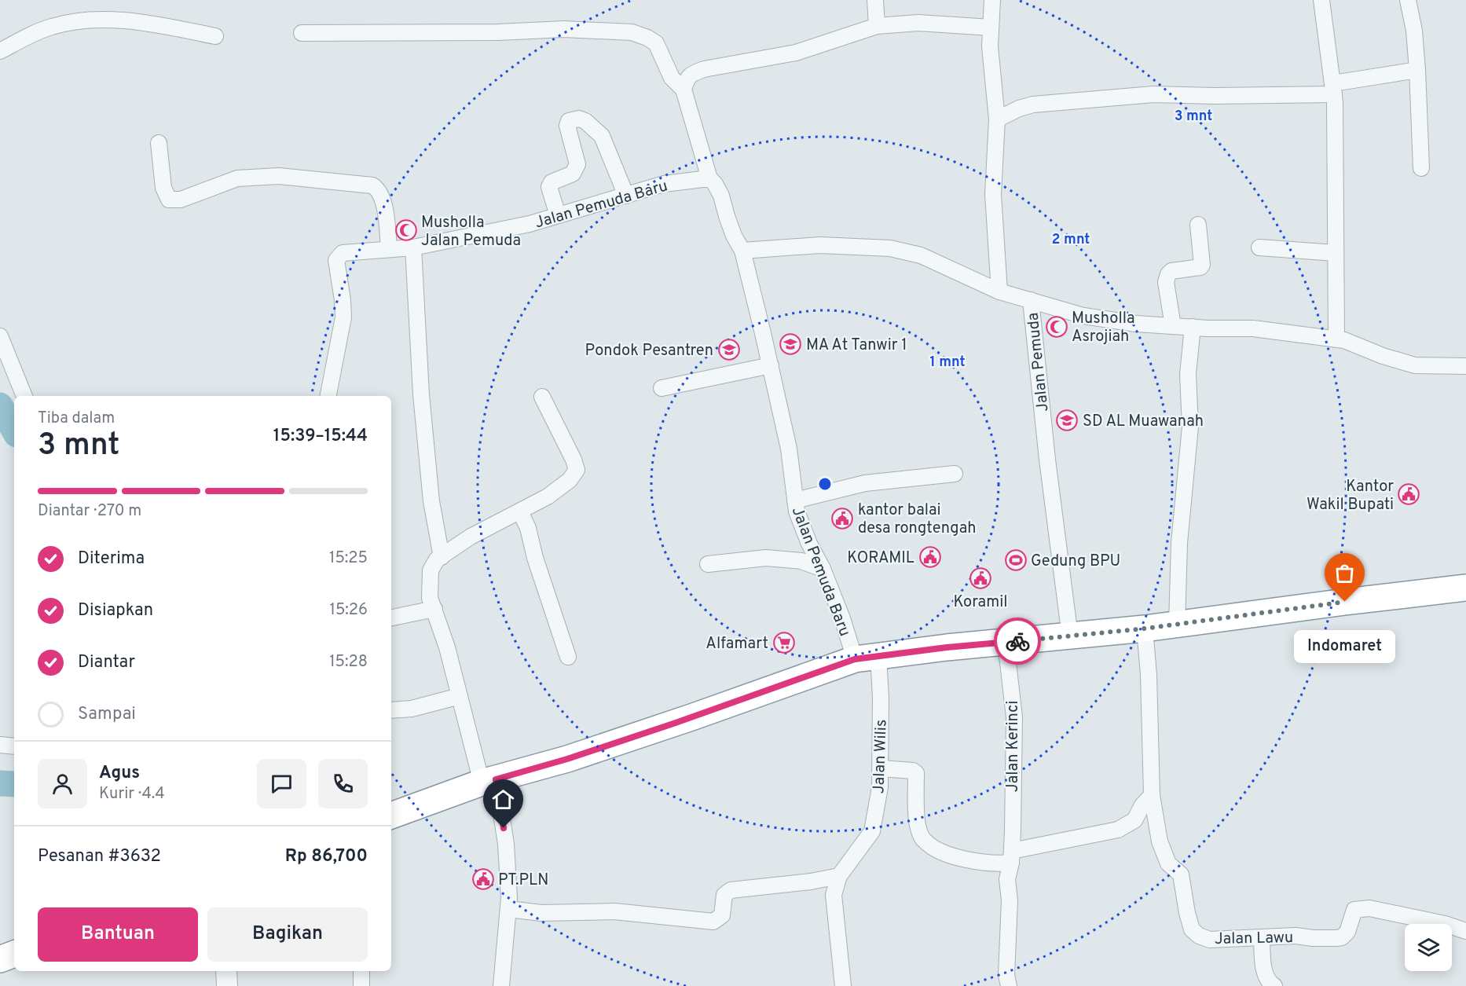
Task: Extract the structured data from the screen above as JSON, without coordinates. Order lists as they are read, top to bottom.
{
  "streets": {
    "street": [
      "Jalan Pemuda Baru",
      "Jalan Pemuda",
      "Jalan Kerinci",
      "Jalan Wilis",
      "Jalan Lawu"
    ]
  },
  "crossings": [
    ["Jalan Pemuda Baru", "Jalan Pemuda"],
    ["Jalan Pemuda Baru", "Jalan Wilis"]
  ],
  "places": {
    "mosque": ["Musholla Jalan Pemuda", "Musholla Asrojiah"],
    "school or university": ["MA At Tanwir 1", "Pondok Pesantren", "SD AL Muawanah"],
    "public building": [
      "Kantor Wakil Bupati",
      "kantor balai desa rongtengah",
      "KORAMIL",
      "Koramil",
      "PT.PLN"
    ],
    "sports": ["Gedung BPU"],
    "other": ["Indomaret"],
    "supermarket": ["Alfamart"]
  },
  "page": {
    "heading": ["3 mnt", "Tiba dalam", "15:39–15:44"],
    "panel": [
      "Agus",
      "Kurir · 4.4",
      "Pesanan #3632",
      "Rp 86,700"
    ],
    "bar": "Diantar · 270 m",
    "list": [
      ["Diterima", "15:25"],
      ["Disiapkan", "15:26"],
      ["Diantar", "15:28"],
      "Sampai"
    ],
    "bubble": "Indomaret",
    "buttons": ["Bantuan", "Bagikan"]
  },
  "rings": ["3 mnt", "2 mnt", "1 mnt"]
}
